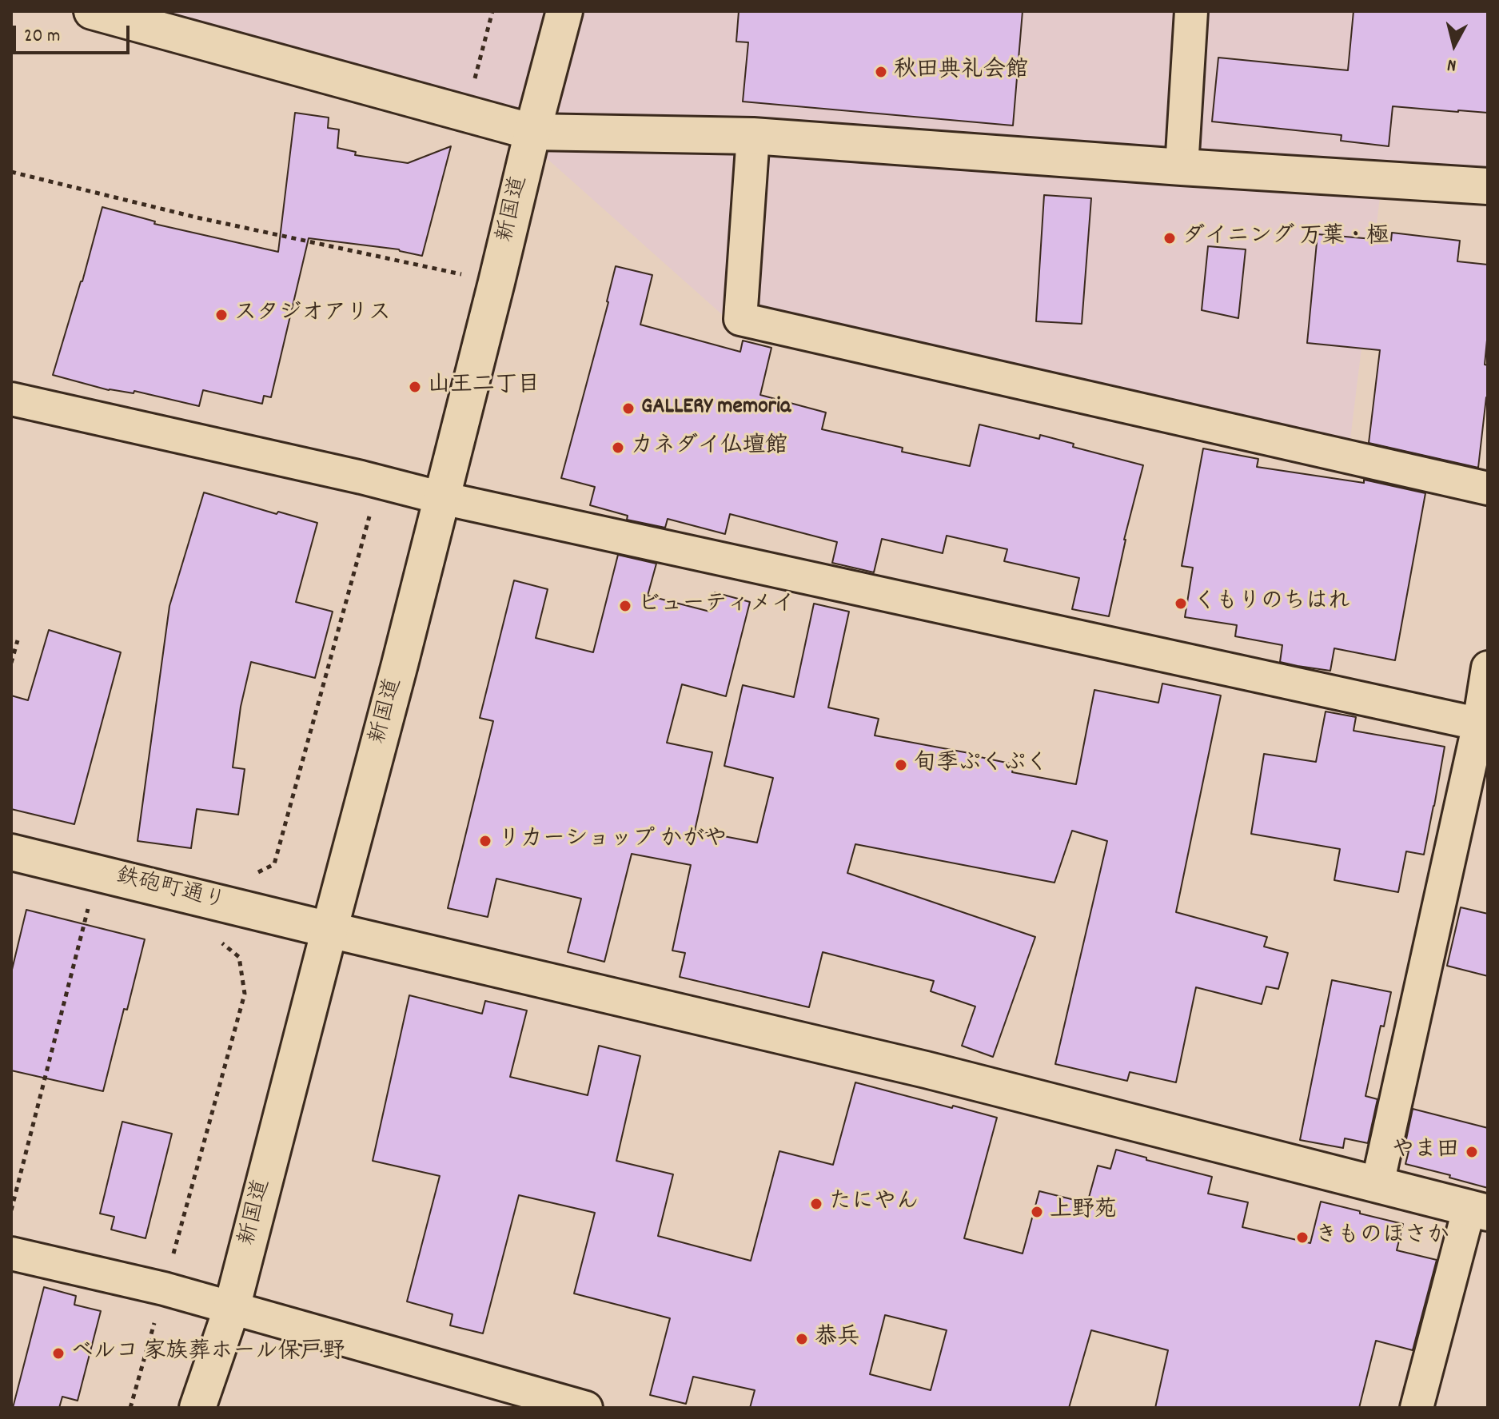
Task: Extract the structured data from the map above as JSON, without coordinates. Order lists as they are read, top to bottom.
{
  "streets": {
    "street": ["新国道", "鉄砲町通り"]
  },
  "crossings": [
    ["新国道", "鉄砲町通り"]
  ],
  "places": [
    "秋田典礼会館",
    "ダイニング 万葉・極",
    "スタジオアリス",
    "山王二丁目",
    "GALLERY memoria",
    "カネダイ仏壇館",
    "くもりのちはれ",
    "ビューティメイ",
    "旬季ぷくぷく",
    "リカーショップ かがや",
    "やま田",
    "たにやん",
    "上野苑",
    "きものほさか",
    "恭兵",
    "ベルコ 家族葬ホール保戸野"
  ],
  "scale_bar": "20 m",
  "north": "bottom"
}
